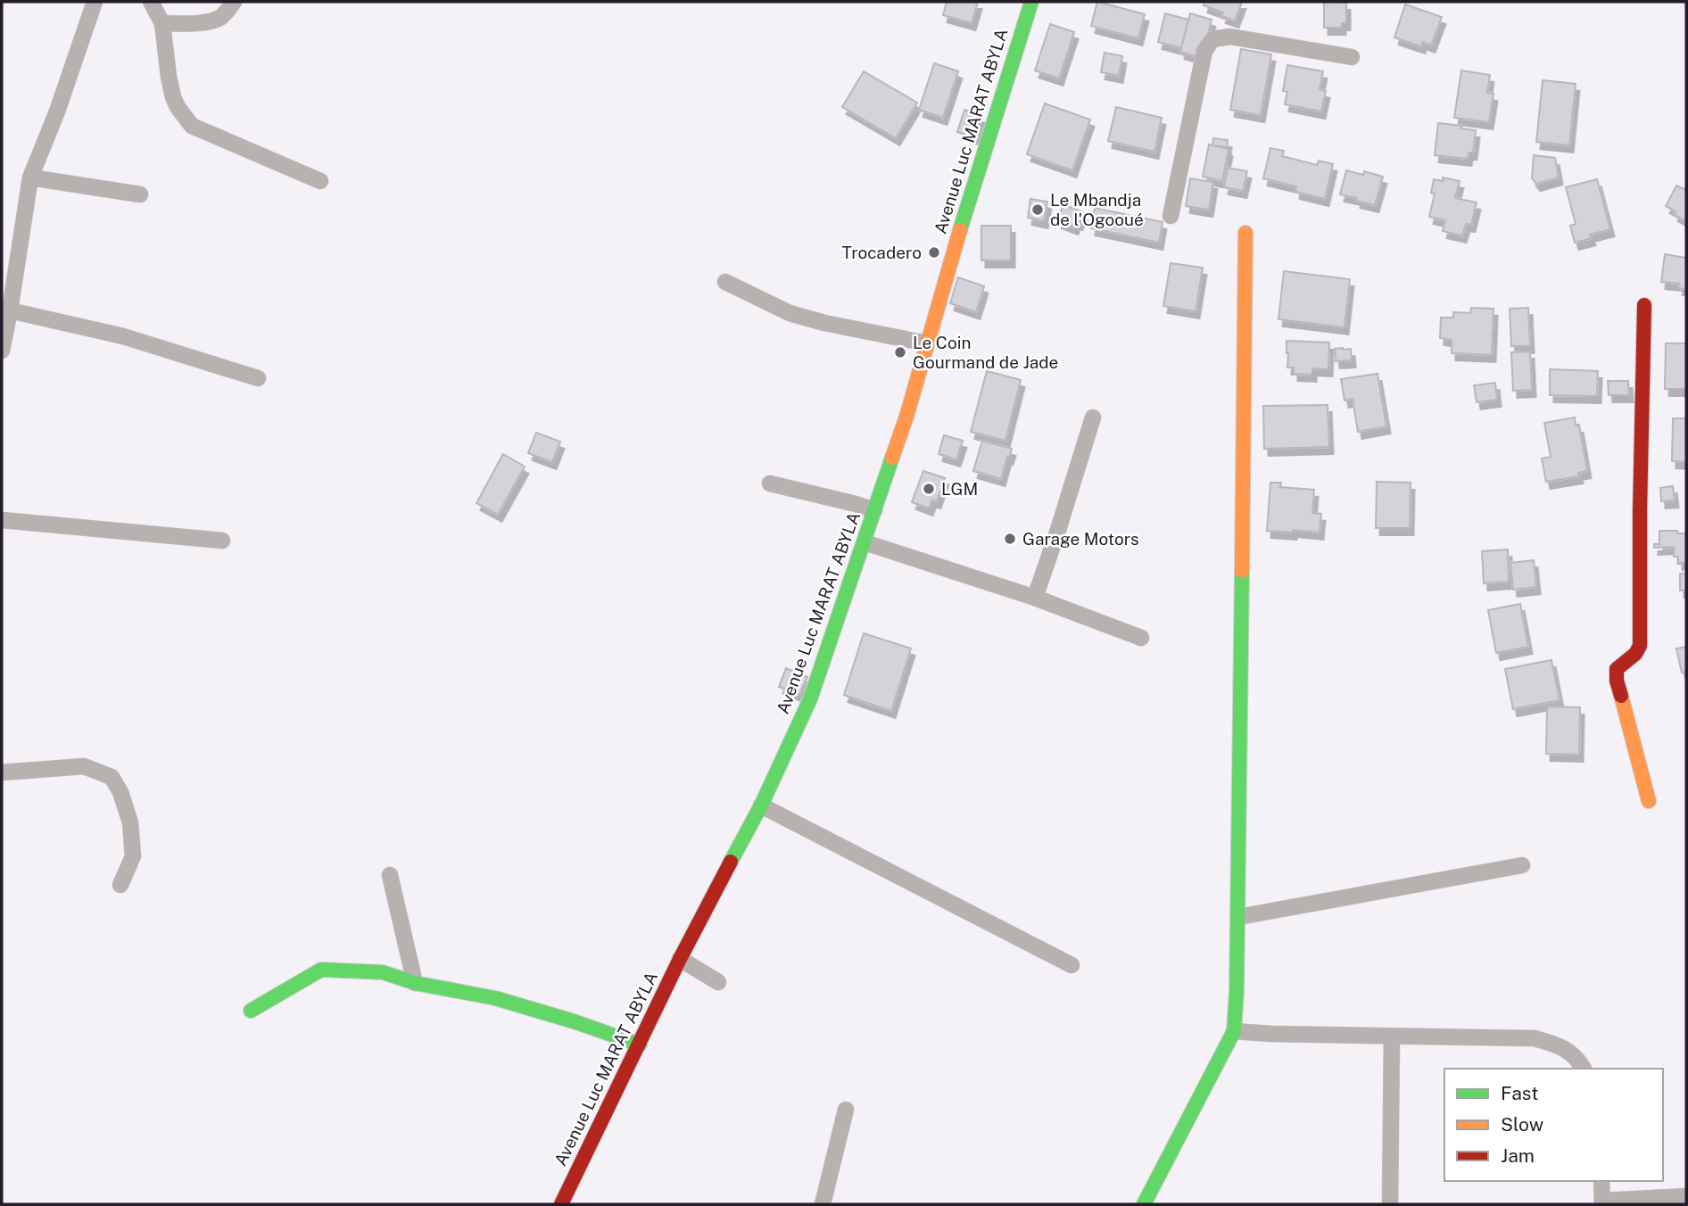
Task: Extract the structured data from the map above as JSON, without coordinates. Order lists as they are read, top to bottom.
{
  "streets": {
    "street": ["Avenue Luc MARAT ABYLA"]
  },
  "places": [
    "Le Mbandja de l'Ogooué",
    "Trocadero",
    "Le Coin Gourmand de Jade",
    "LGM",
    "Garage Motors"
  ],
  "legend": ["Fast", "Slow", "Jam"]
}
